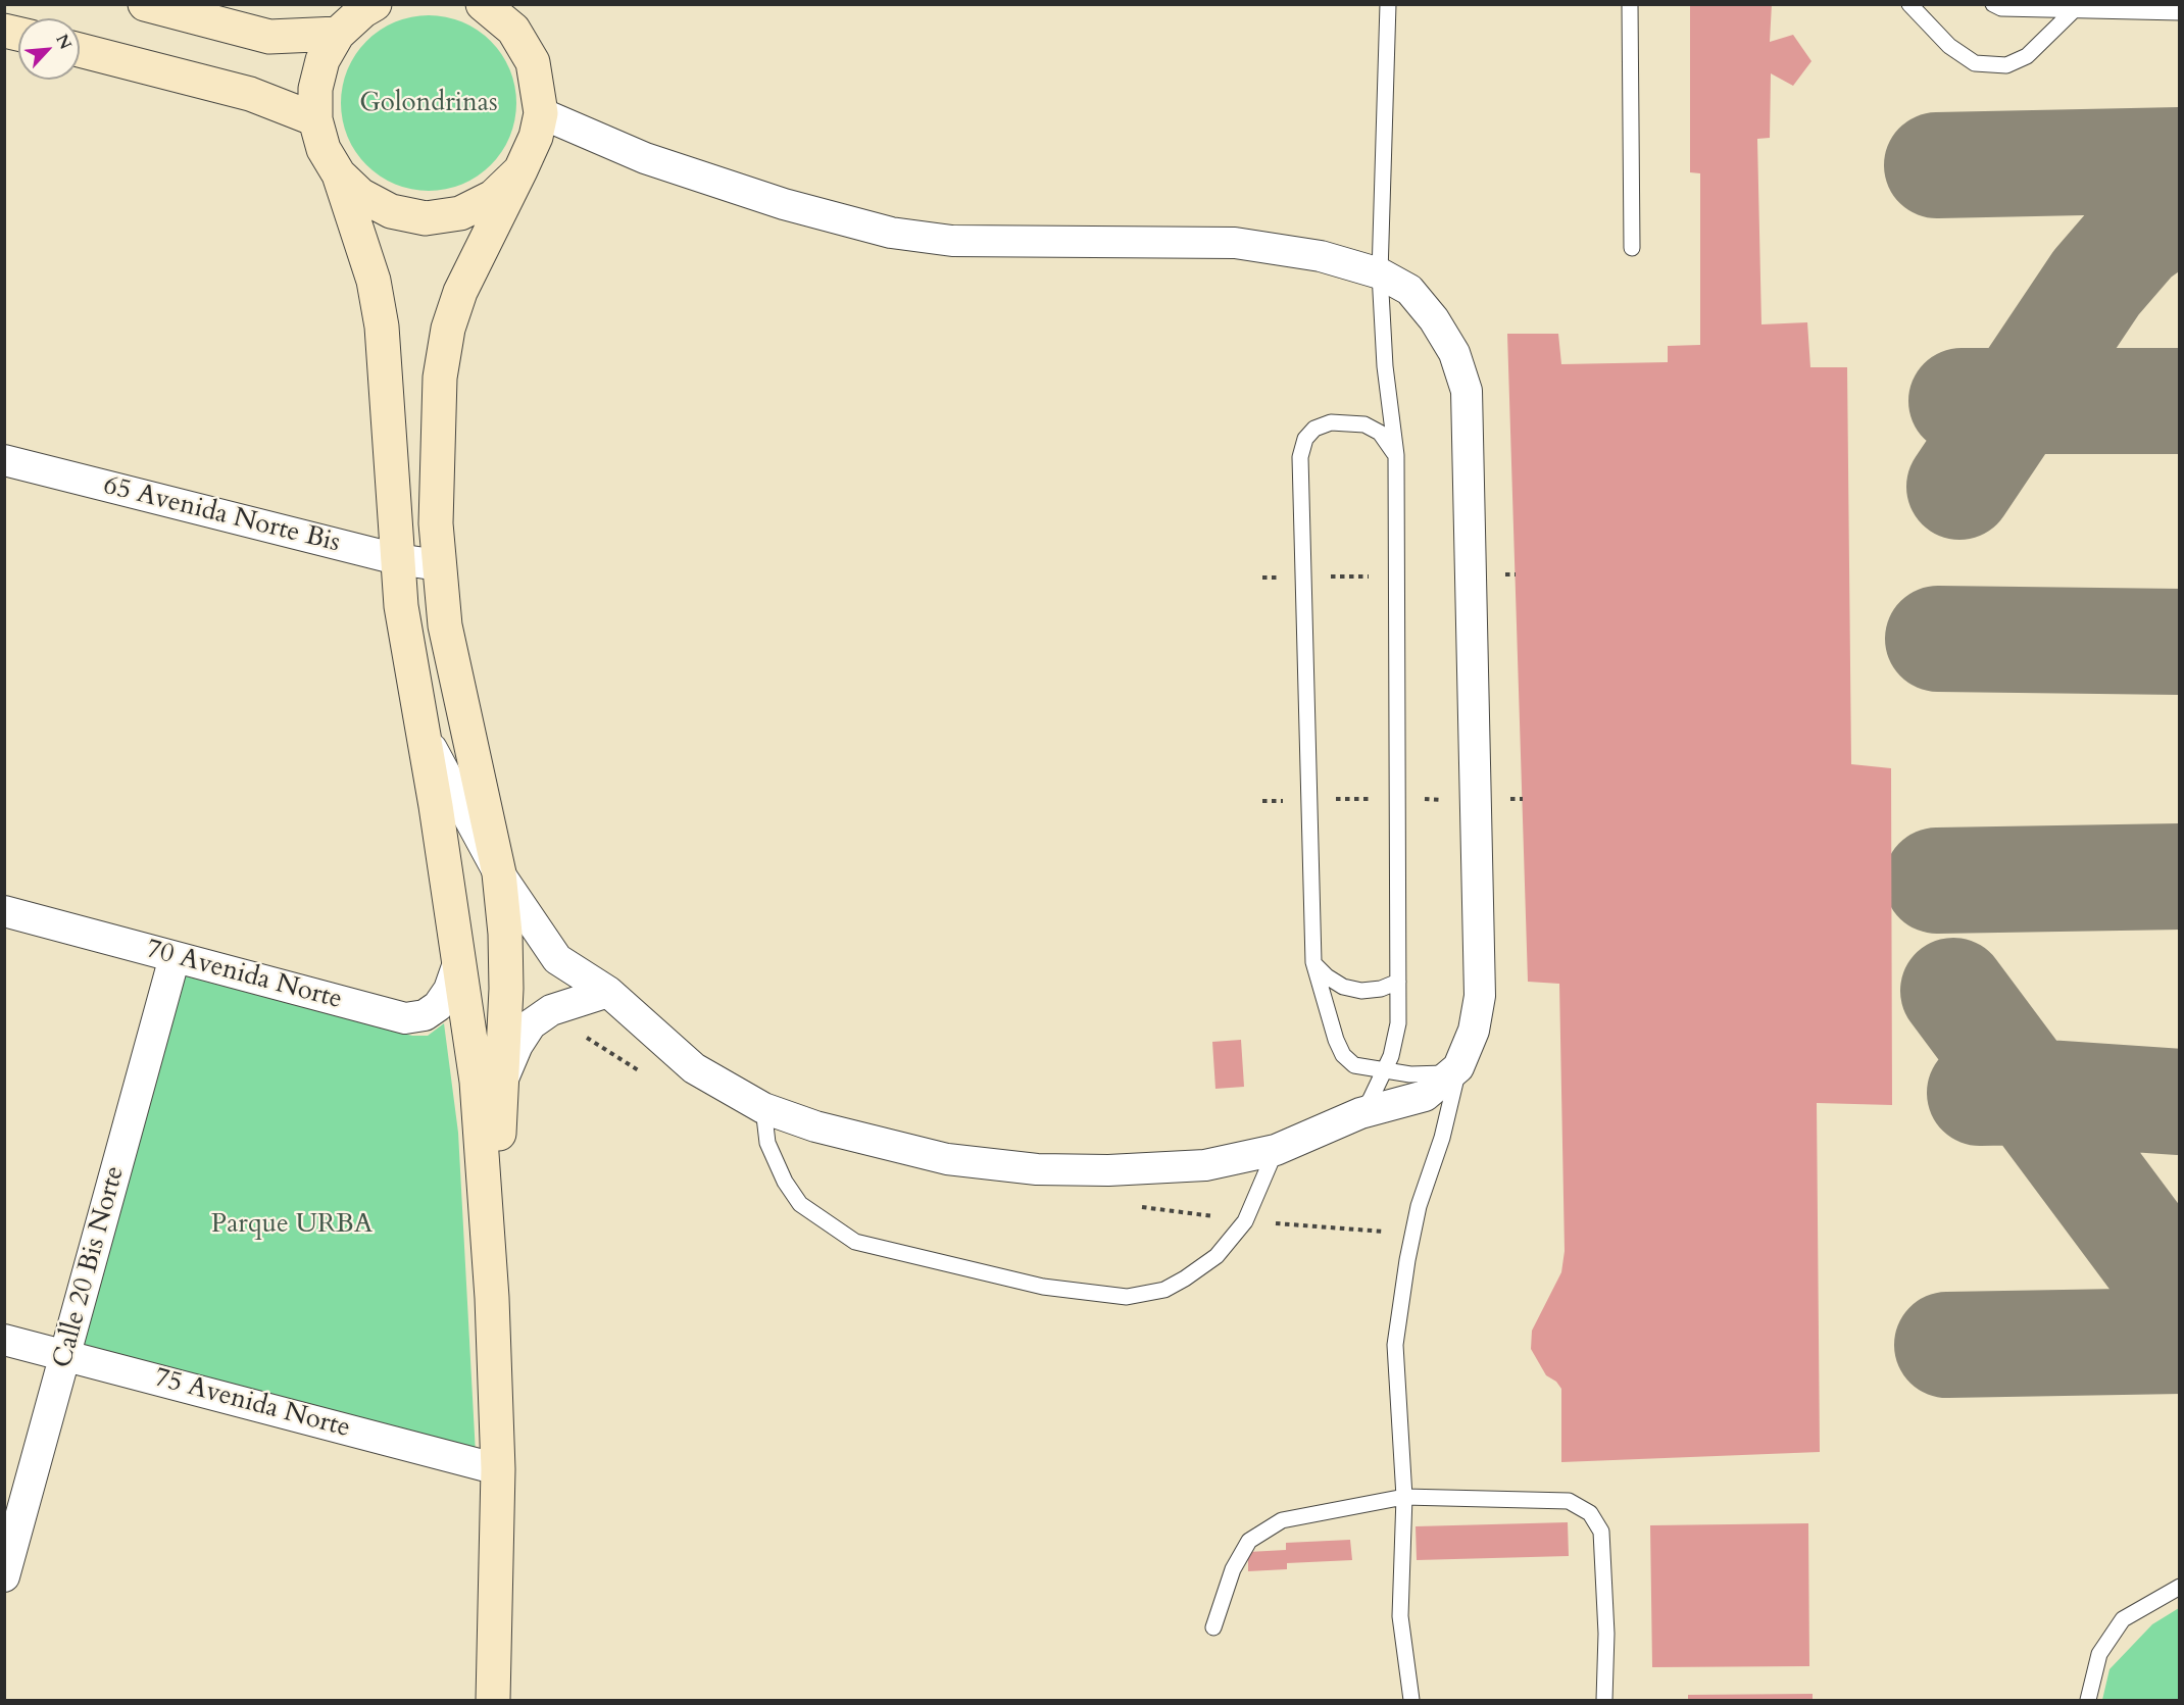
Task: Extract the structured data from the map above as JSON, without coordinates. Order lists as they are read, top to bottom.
{
  "streets": {
    "street": [
      "65 Avenida Norte Bis",
      "70 Avenida Norte",
      "Calle 20 Bis Norte",
      "75 Avenida Norte"
    ]
  },
  "crossings": [
    ["70 Avenida Norte", "Calle 20 Bis Norte"],
    ["Calle 20 Bis Norte", "75 Avenida Norte"]
  ],
  "parks": ["Golondrinas", "Parque URBA"],
  "north": "top right"
}
